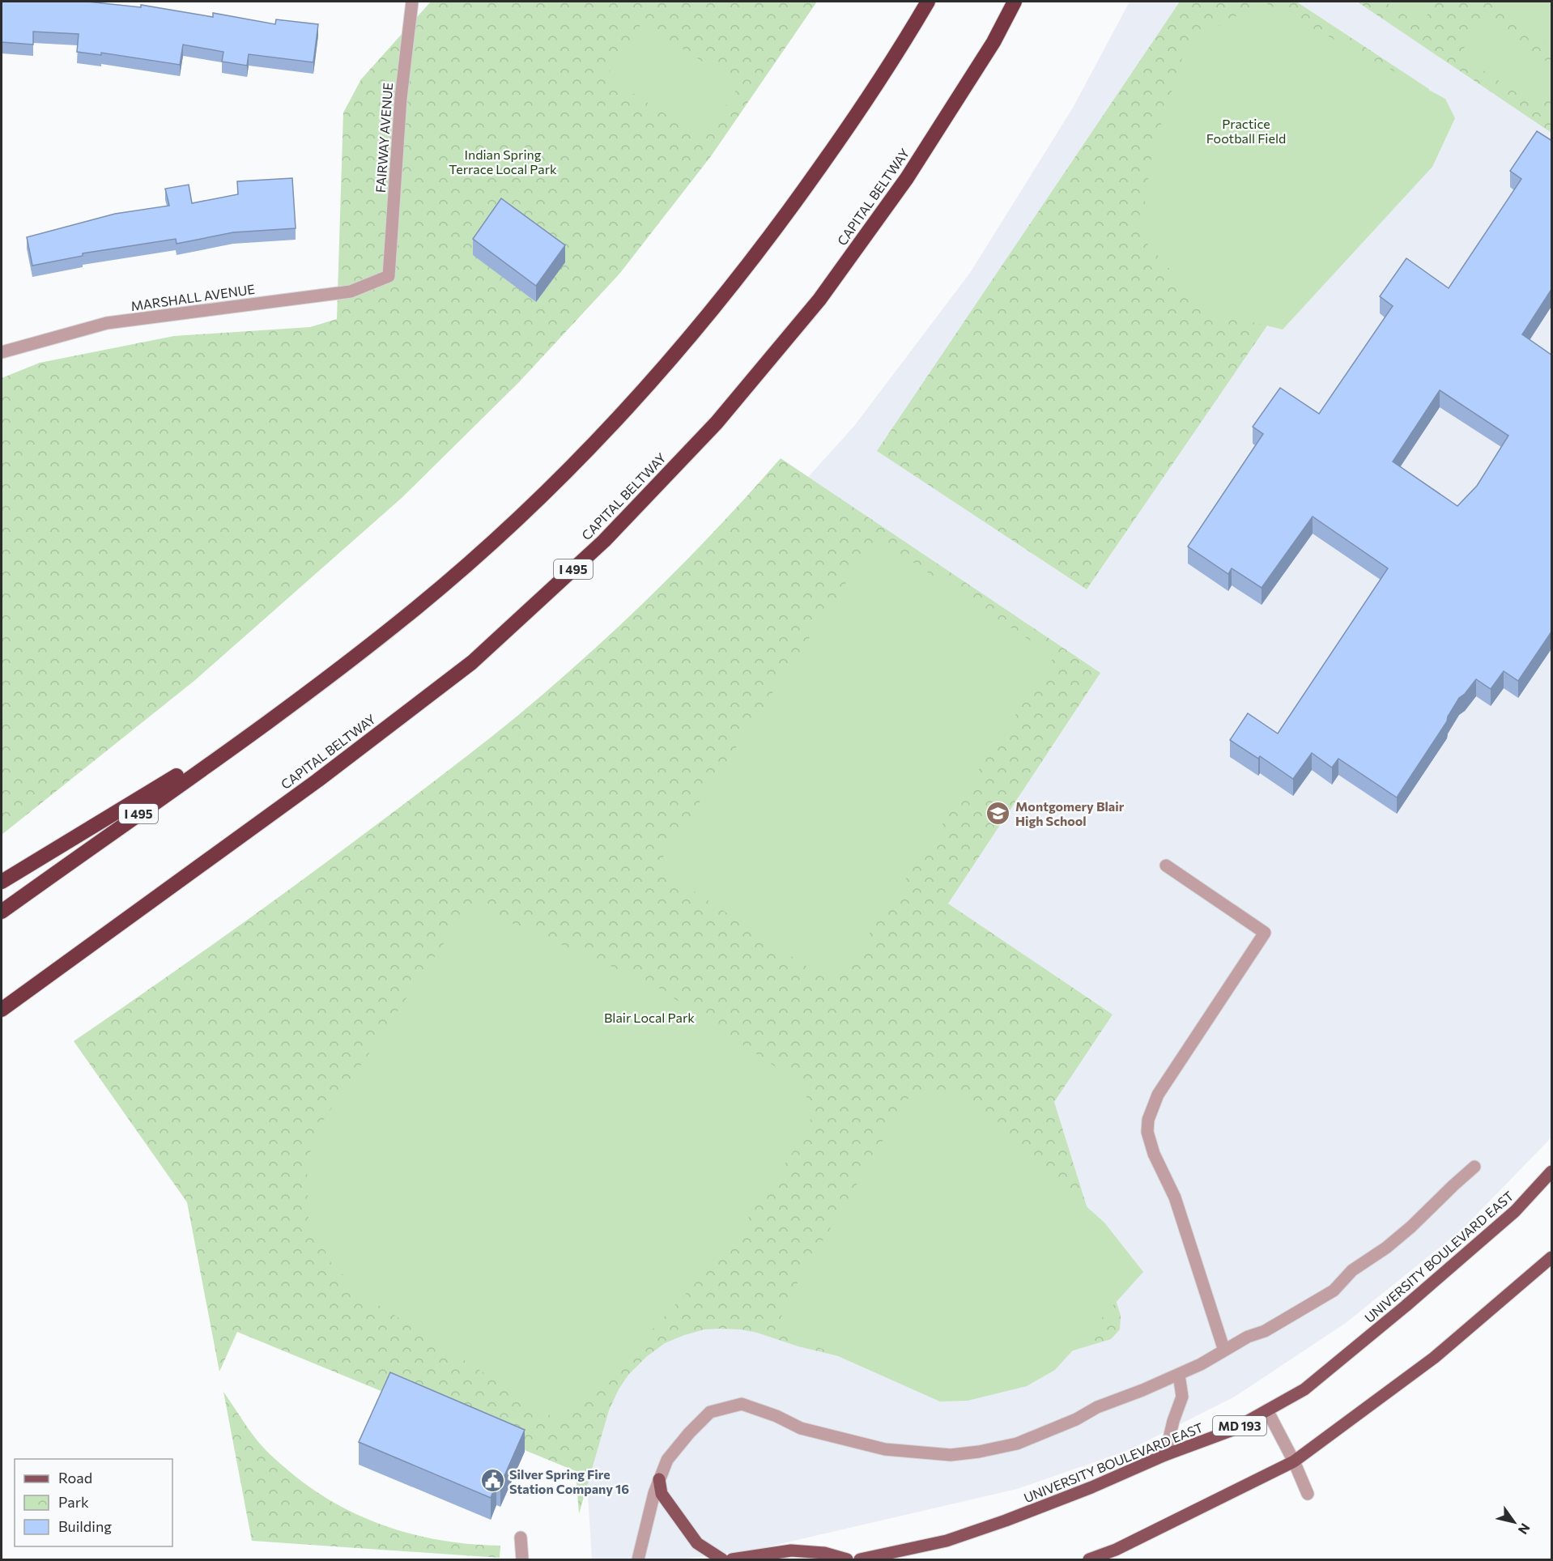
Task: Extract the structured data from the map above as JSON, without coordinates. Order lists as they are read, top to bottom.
{
  "streets": {
    "highway": ["CAPITAL BELTWAY", "I 495"],
    "main road": ["UNIVERSITY BOULEVARD EAST", "MD 193"],
    "street": ["FAIRWAY AVENUE", "MARSHALL AVENUE"]
  },
  "crossings": [
    ["FAIRWAY AVENUE", "MARSHALL AVENUE"]
  ],
  "parks": ["Practice Football Field", "Indian Spring Terrace Local Park", "Blair Local Park"],
  "places": {
    "school or university": ["Montgomery Blair High School"],
    "public building": ["Silver Spring Fire Station Company 16"]
  },
  "legend": ["Road", "Park", "Building"],
  "north": "bottom right"
}
